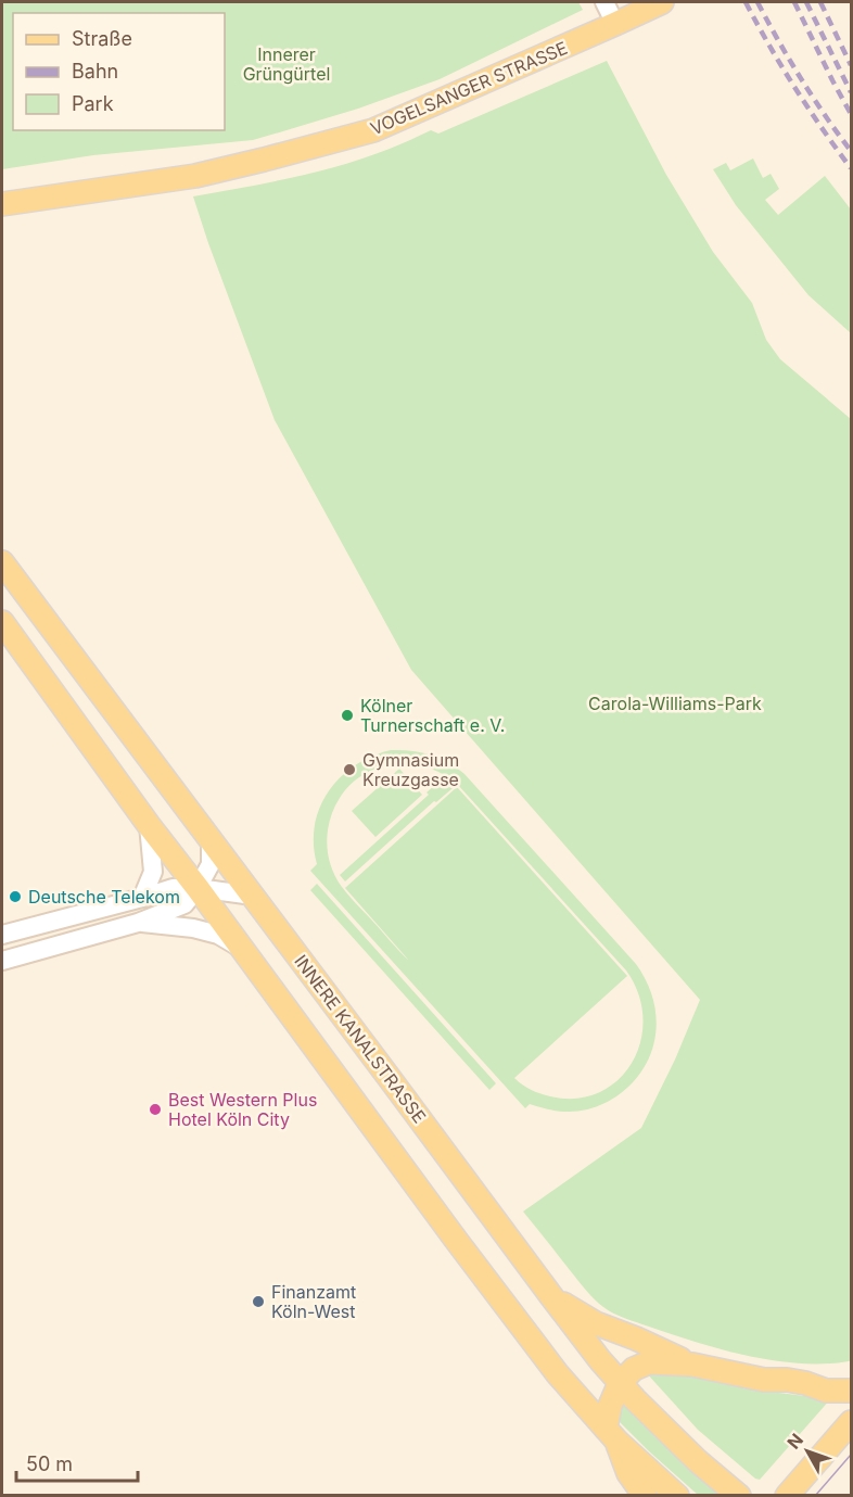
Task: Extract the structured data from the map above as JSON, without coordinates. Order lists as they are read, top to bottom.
{
  "streets": {
    "main road": ["VOGELSANGER STRASSE", "INNERE KANALSTRASSE"]
  },
  "parks": ["Innerer Grüngürtel", "Carola-Williams-Park"],
  "places": [
    "Kölner Turnerschaft e. V.",
    "Gymnasium Kreuzgasse",
    "Deutsche Telekom",
    "Best Western Plus Hotel Köln City",
    "Finanzamt Köln-West"
  ],
  "legend": ["Straße", "Bahn", "Park"],
  "scale_bar": "50 m",
  "north": "top left"
}
